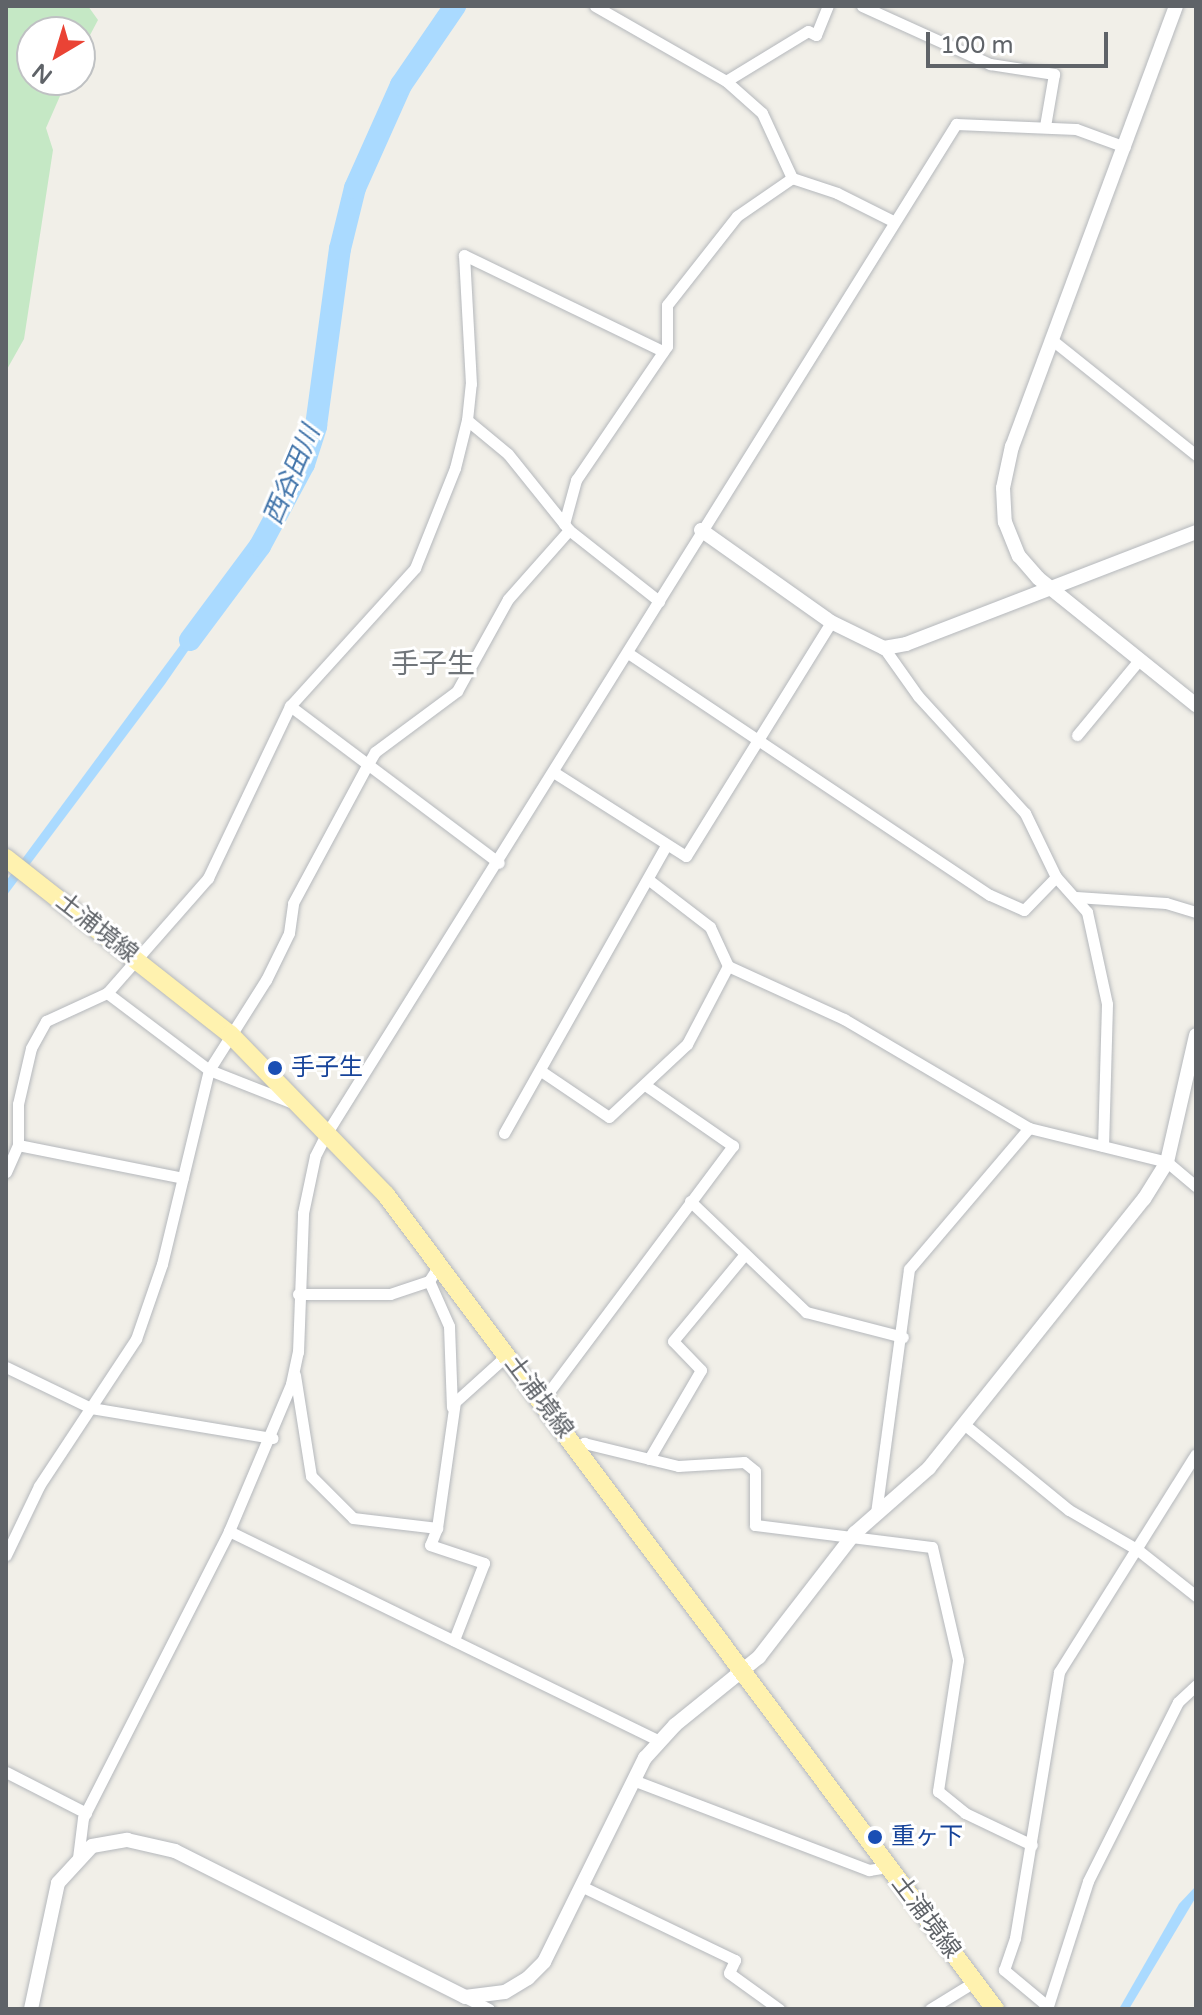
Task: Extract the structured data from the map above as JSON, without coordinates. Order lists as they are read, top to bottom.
{
  "streets": {
    "main road": ["土浦境線"]
  },
  "districts": ["手子生"],
  "water": ["西谷田川"],
  "places": ["手子生", "重ヶ下"],
  "scale_bar": "100 m",
  "north": "bottom left"
}
